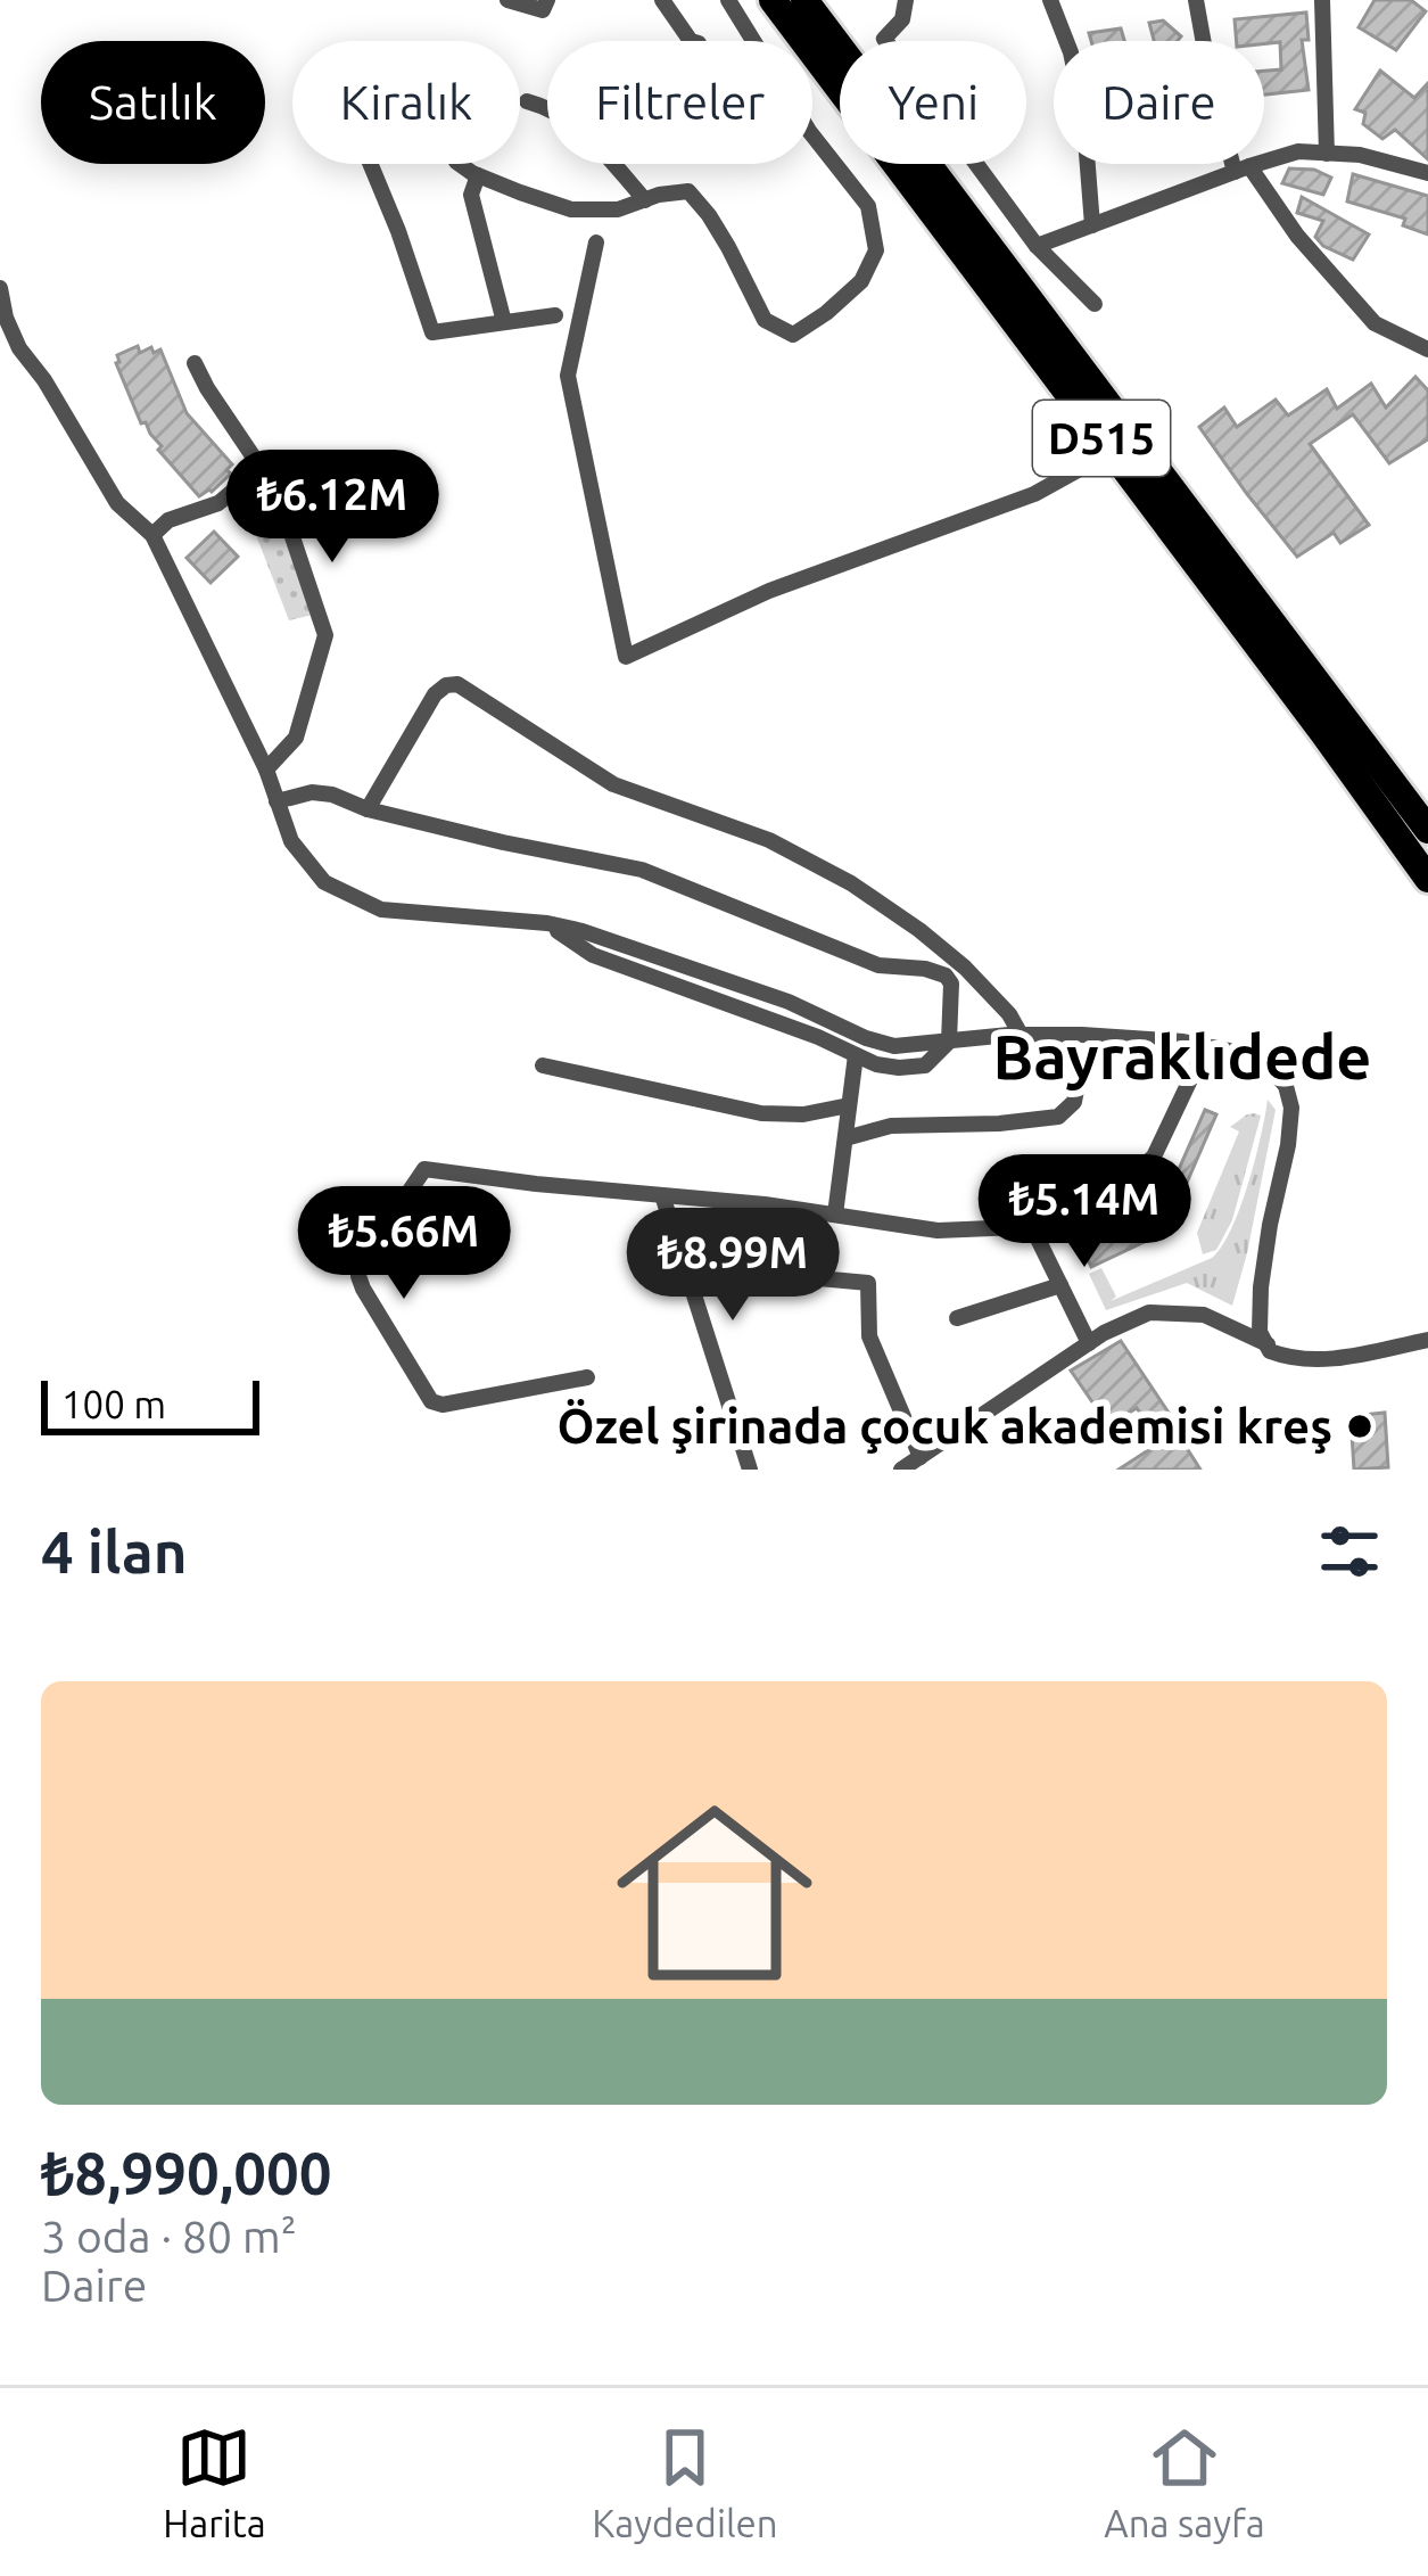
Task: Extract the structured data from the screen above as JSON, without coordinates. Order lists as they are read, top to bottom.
{
  "streets": {
    "highway": ["D515"]
  },
  "districts": ["Bayraklıdede"],
  "places": ["Özel şirinada çocuk akademisi kreş"],
  "scale_bar": "100 m",
  "page": {
    "chip": [
      "Satılık",
      "Kiralık",
      "Filtreler",
      "Yeni",
      "Daire"
    ],
    "price": [
      "₺6.12M",
      "₺5.14M",
      "₺5.66M",
      "₺8.99M"
    ],
    "scale": "100 m",
    "heading": "4 ilan",
    "list": [
      {
        "name": "₺8,990,000",
        "note": "3 oda · 80 m² · Daire"
      }
    ],
    "tabs": ["Harita", "Kaydedilen", "Ana sayfa"]
  }
}
